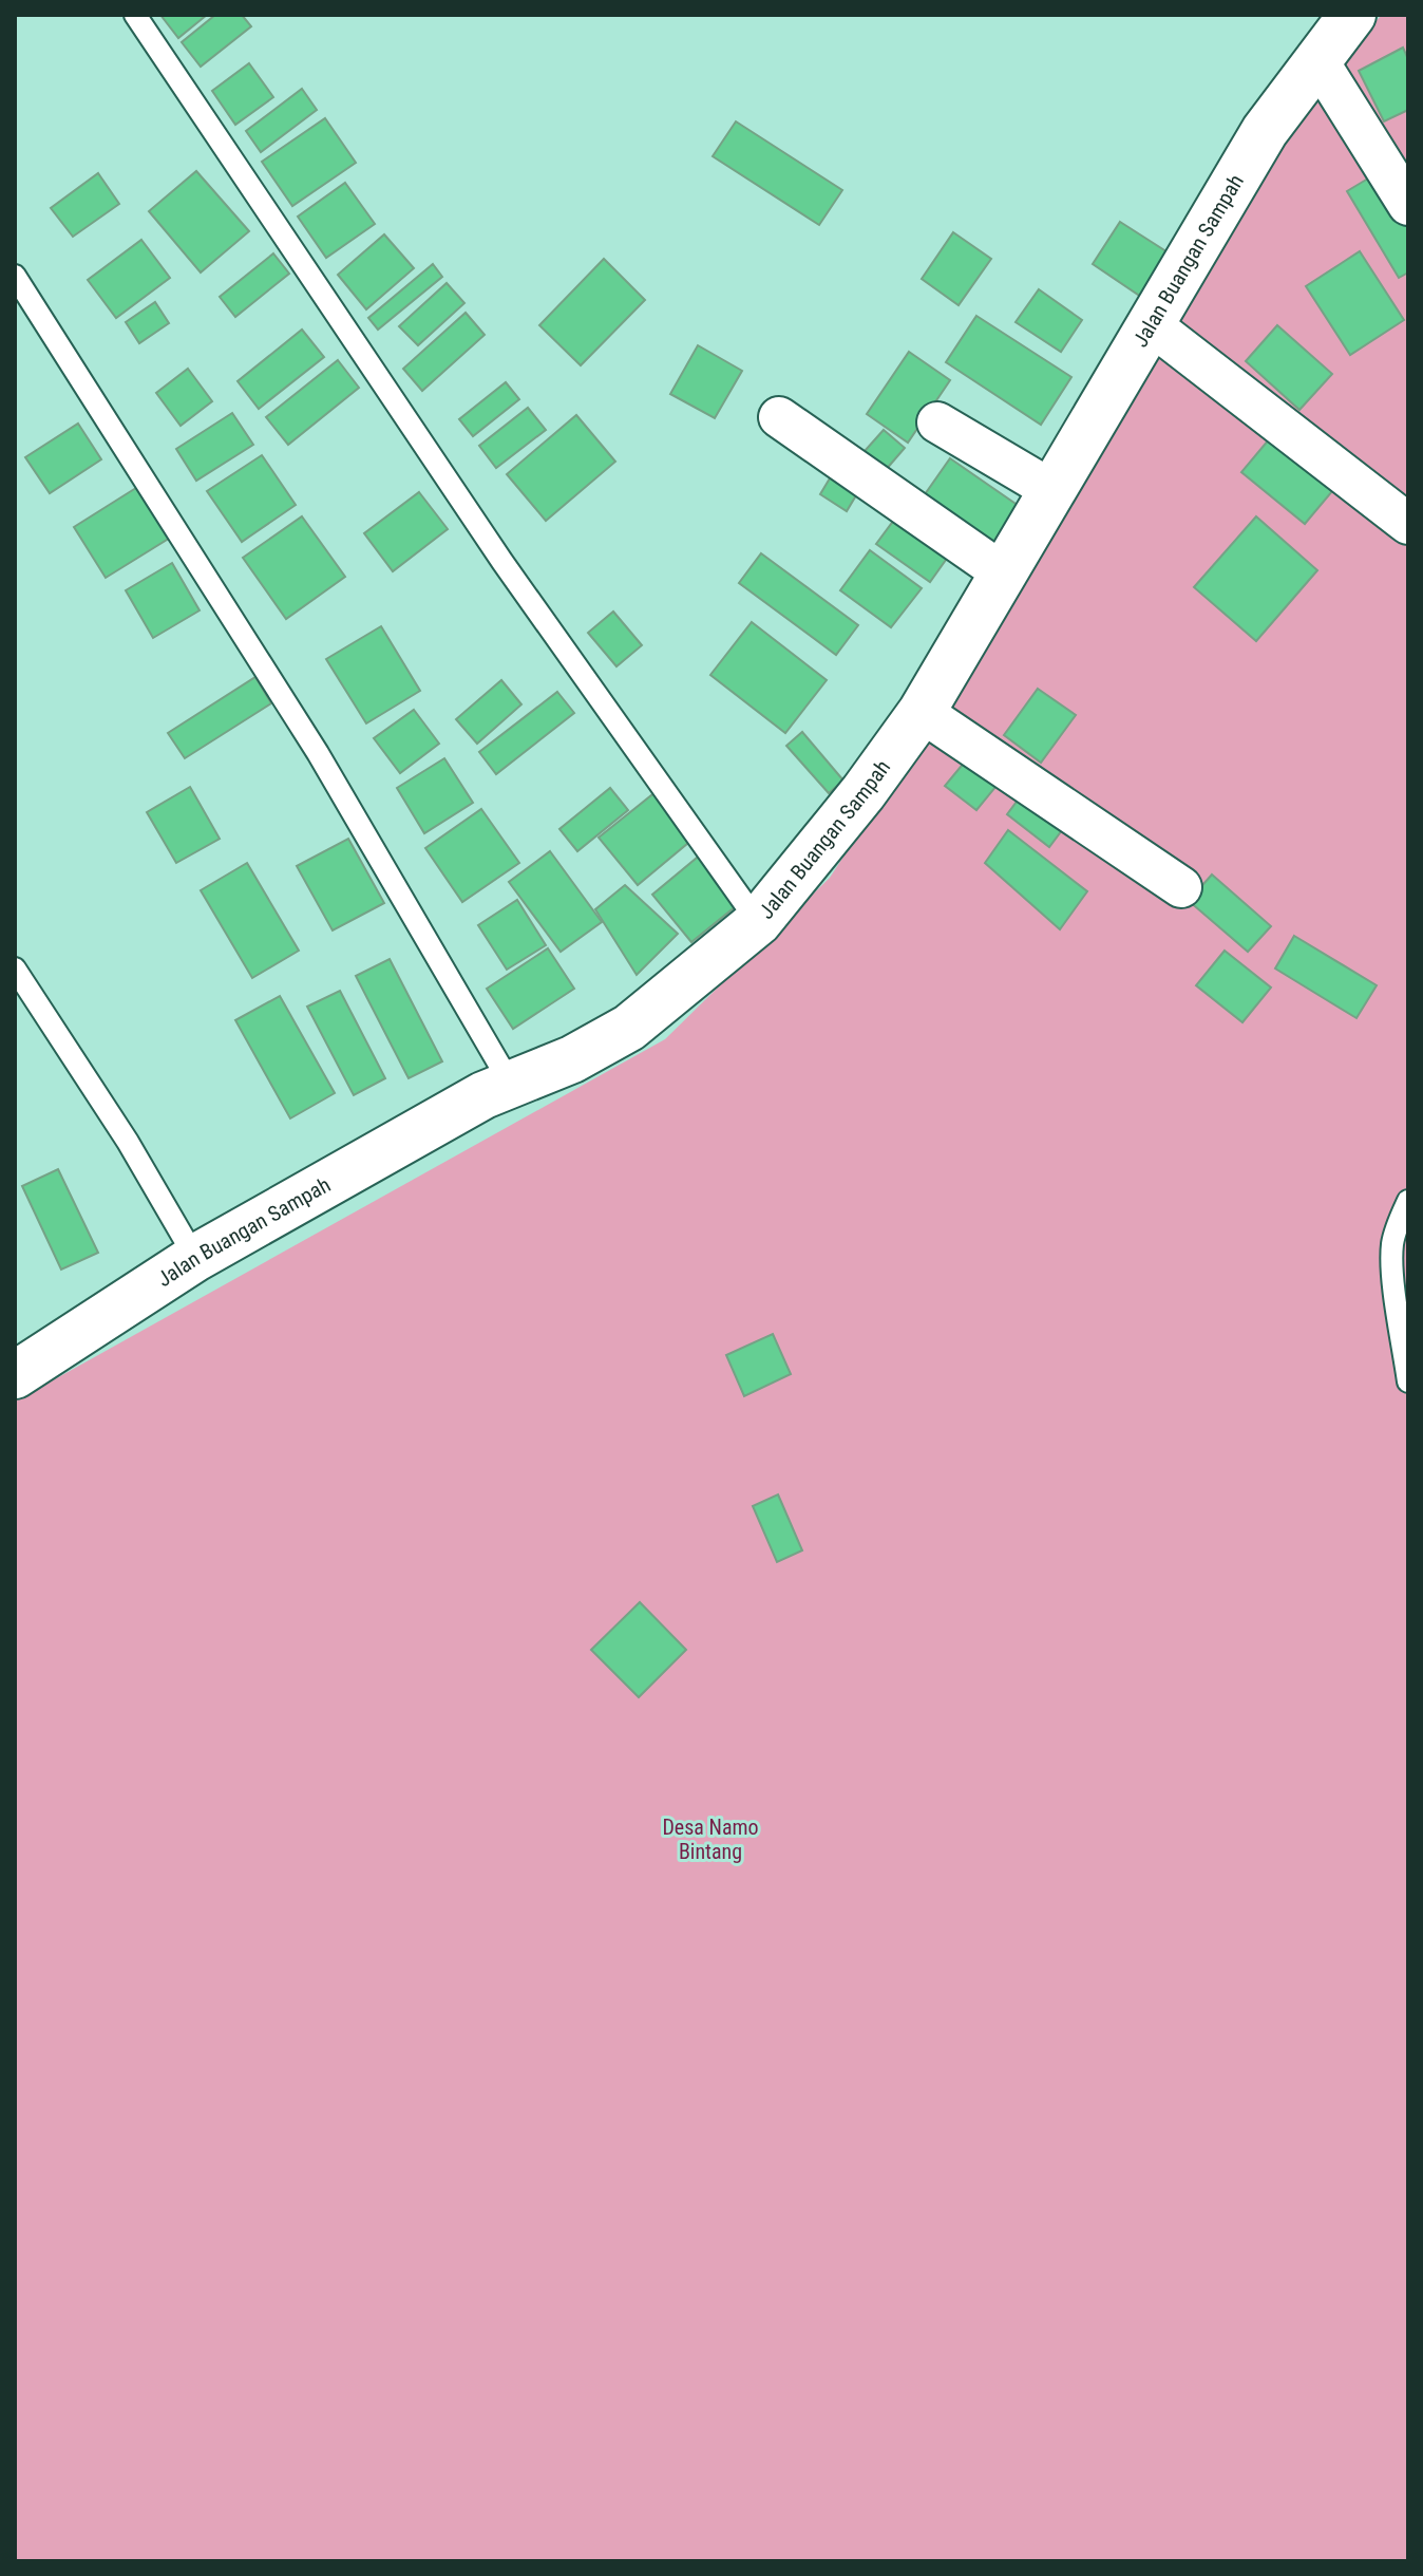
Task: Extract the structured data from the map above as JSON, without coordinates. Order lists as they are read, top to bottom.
{
  "streets": {
    "street": ["Jalan Buangan Sampah"]
  },
  "parks": ["Desa Namo Bintang"]
}
